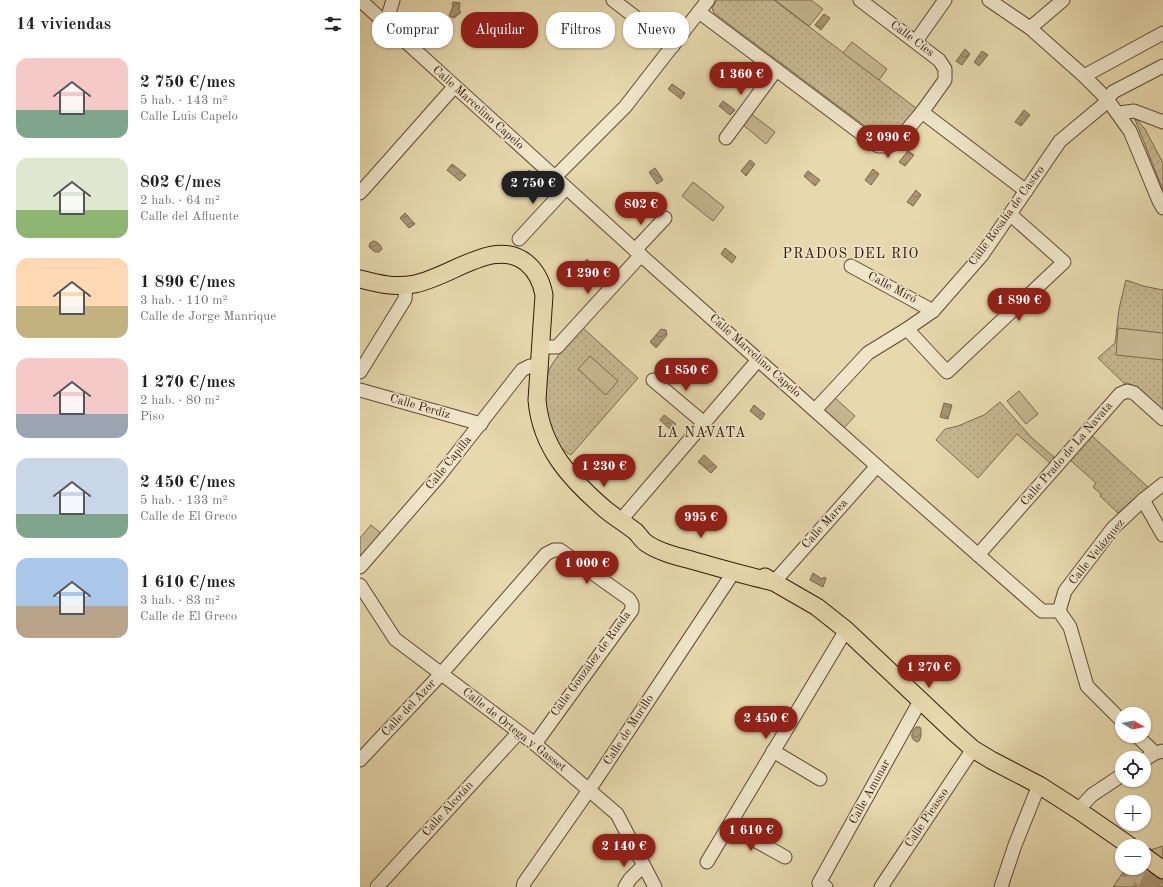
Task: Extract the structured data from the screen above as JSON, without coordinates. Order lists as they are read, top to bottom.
{
  "streets": {
    "street": [
      "Calle Cíes",
      "Calle Marcelino Capelo",
      "Calle Rosalía de Castro",
      "Calle Miró",
      "Calle Perdiz",
      "Calle Prado de La Navata",
      "Calle Capilla",
      "Calle Marea",
      "Calle Velázquez",
      "Calle González de Rueda",
      "Calle del Azor",
      "Calle de Ortega y Gasset",
      "Calle de Murillo",
      "Calle Amunar",
      "Calle Alcotán",
      "Calle Picasso"
    ]
  },
  "crossings": [
    ["Calle Marcelino Capelo", "Calle Rosalía de Castro"],
    ["Calle Marcelino Capelo", "Calle Prado de La Navata"],
    ["Calle Marcelino Capelo", "Calle Marea"],
    ["Calle Marcelino Capelo", "Calle Velázquez"],
    ["Calle Rosalía de Castro", "Calle Miró"],
    ["Calle Perdiz", "Calle Capilla"],
    ["Calle González de Rueda", "Calle del Azor"],
    ["Calle González de Rueda", "Calle de Ortega y Gasset"],
    ["Calle del Azor", "Calle de Ortega y Gasset"],
    ["Calle de Ortega y Gasset", "Calle de Murillo"],
    ["Calle de Ortega y Gasset", "Calle Alcotán"]
  ],
  "districts": ["PRADOS DEL RIO", "LA NAVATA"],
  "north": "right",
  "page": {
    "heading": "14 viviendas",
    "chip": [
      "Comprar",
      "Alquilar",
      "Filtros",
      "Nuevo"
    ],
    "list": [
      {
        "name": "2 750 €/mes",
        "note": "5 hab. · 143 m² · Calle Luis Capelo"
      },
      {
        "name": "802 €/mes",
        "note": "2 hab. · 64 m² · Calle del Afluente"
      },
      {
        "name": "1 890 €/mes",
        "note": "3 hab. · 110 m² · Calle de Jorge Manrique"
      },
      {
        "name": "1 270 €/mes",
        "note": "2 hab. · 80 m² · Piso"
      },
      {
        "name": "2 450 €/mes",
        "note": "5 hab. · 133 m² · Calle de El Greco"
      },
      {
        "name": "1 610 €/mes",
        "note": "3 hab. · 83 m² · Calle de El Greco"
      }
    ],
    "price": [
      "1 360 €",
      "2 090 €",
      "2 750 €",
      "802 €",
      "1 290 €",
      "1 890 €",
      "1 850 €",
      "1 230 €",
      "995 €",
      "1 000 €",
      "1 270 €",
      "2 450 €",
      "1 610 €",
      "2 140 €"
    ],
    "map_buttons": ["+", "−"]
  }
}
